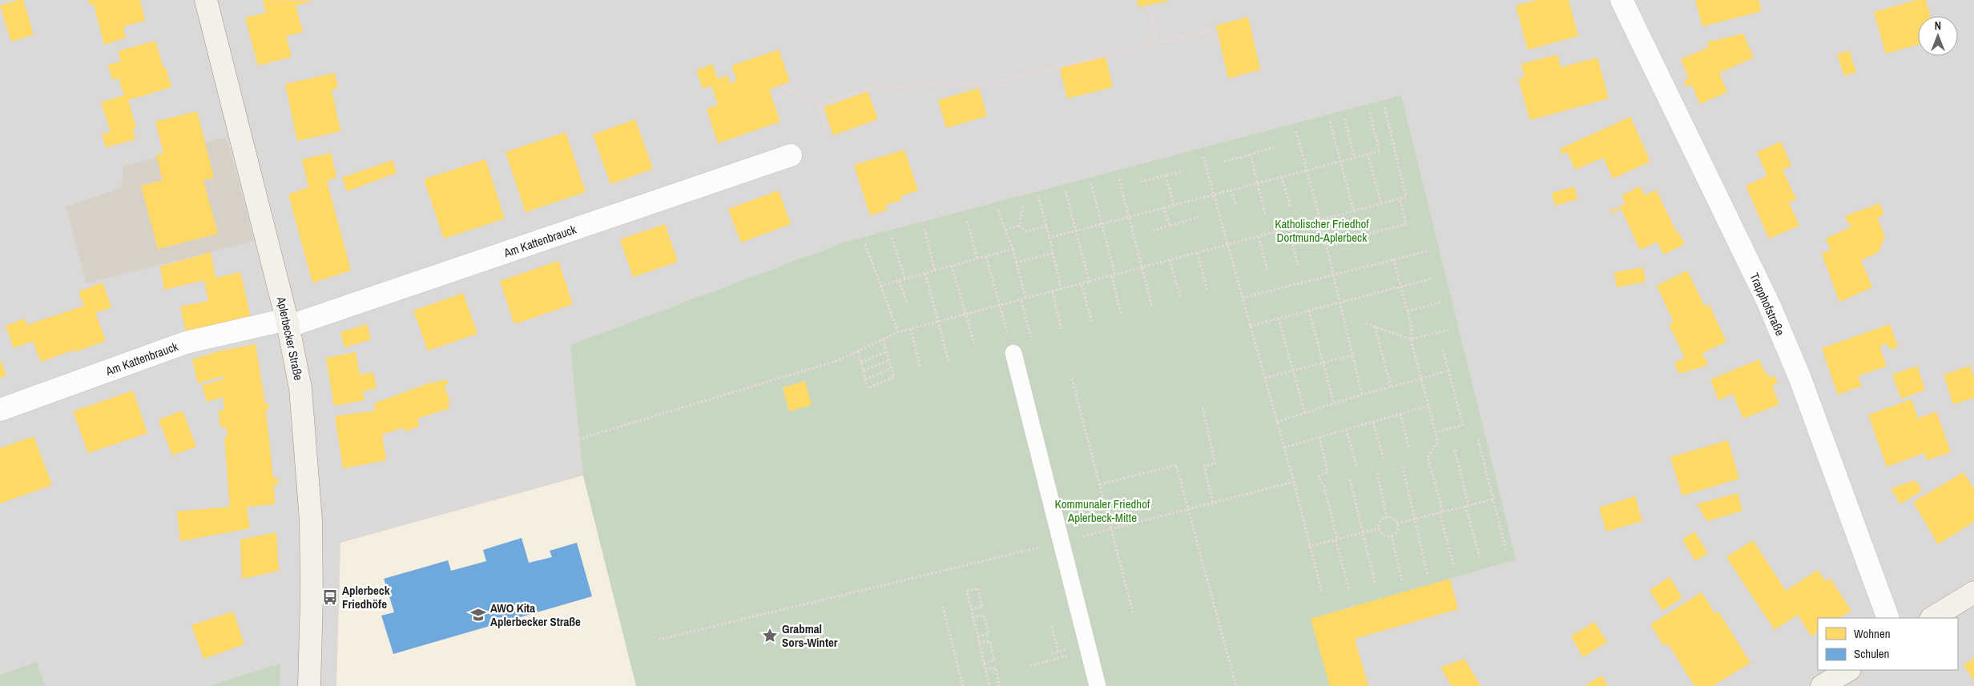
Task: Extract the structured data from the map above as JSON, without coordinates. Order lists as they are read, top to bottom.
{
  "streets": {
    "main road": ["Aplerbecker Straße"],
    "street": ["Am Kattenbrauck", "Trapphofstraße"]
  },
  "crossings": [
    ["Am Kattenbrauck", "Aplerbecker Straße"]
  ],
  "parks": ["Katholischer Friedhof Dortmund-Aplerbeck", "Kommunaler Friedhof Aplerbeck-Mitte"],
  "places": {
    "bus stop": ["Aplerbeck Friedhöfe"],
    "school or university": ["AWO Kita Aplerbecker Straße"],
    "place": ["Grabmal Sors-Winter"]
  },
  "legend": ["Wohnen", "Schulen"],
  "north": "top"
}
